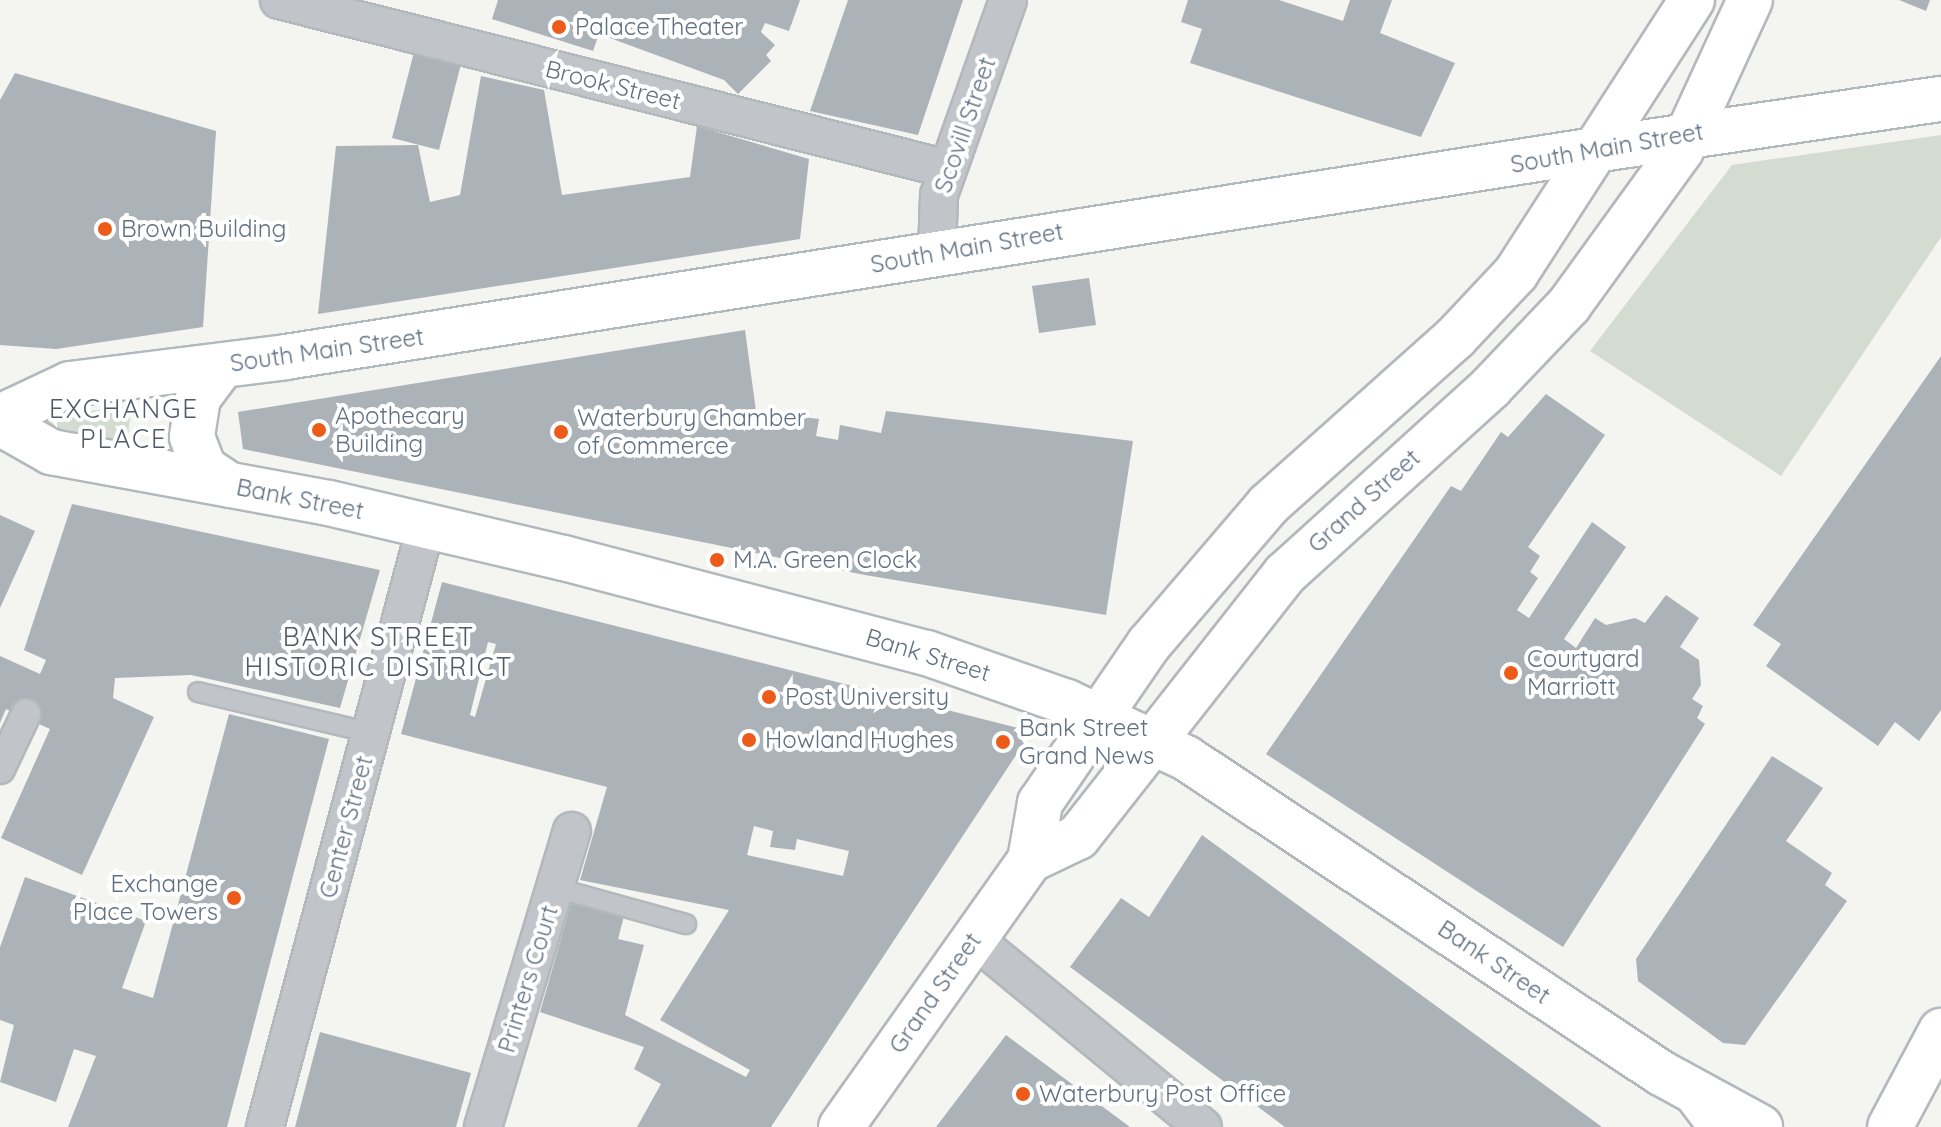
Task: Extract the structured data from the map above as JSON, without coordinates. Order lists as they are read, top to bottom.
{
  "streets": {
    "main road": ["South Main Street", "Bank Street", "Grand Street"],
    "street": [
      "Brook Street",
      "Scovill Street",
      "Center Street",
      "Printers Court"
    ]
  },
  "crossings": [
    ["Brook Street", "Scovill Street"],
    ["Scovill Street", "South Main Street"],
    ["South Main Street", "Bank Street"],
    ["South Main Street", "Grand Street"],
    ["Bank Street", "Grand Street"],
    ["Bank Street", "Center Street"]
  ],
  "districts": ["EXCHANGE PLACE", "BANK STREET HISTORIC DISTRICT"],
  "places": [
    "Palace Theater",
    "Brown Building",
    "Apothecary Building",
    "Waterbury Chamber of Commerce",
    "M.A. Green Clock",
    "Courtyard Marriott",
    "Post University",
    "Howland Hughes",
    "Bank Street Grand News",
    "Exchange Place Towers",
    "Waterbury Post Office"
  ]
}
